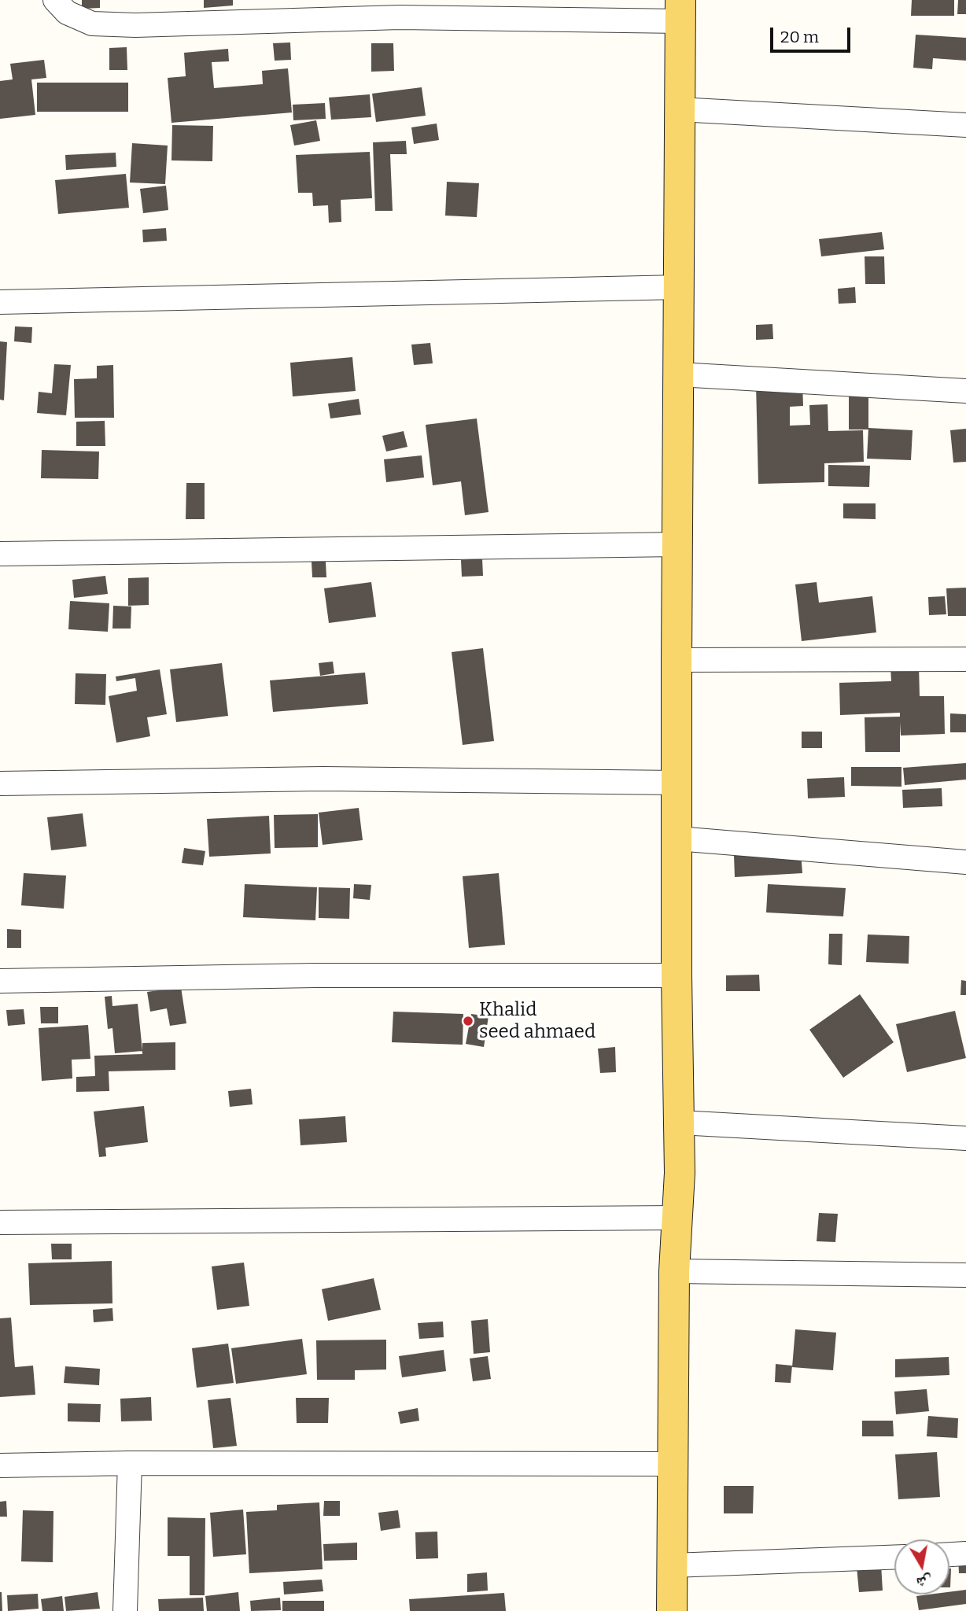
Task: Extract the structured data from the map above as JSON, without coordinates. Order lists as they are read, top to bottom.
{
  "places": ["Khalid seed ahmaed"],
  "scale_bar": "20 m",
  "north": "bottom"
}
